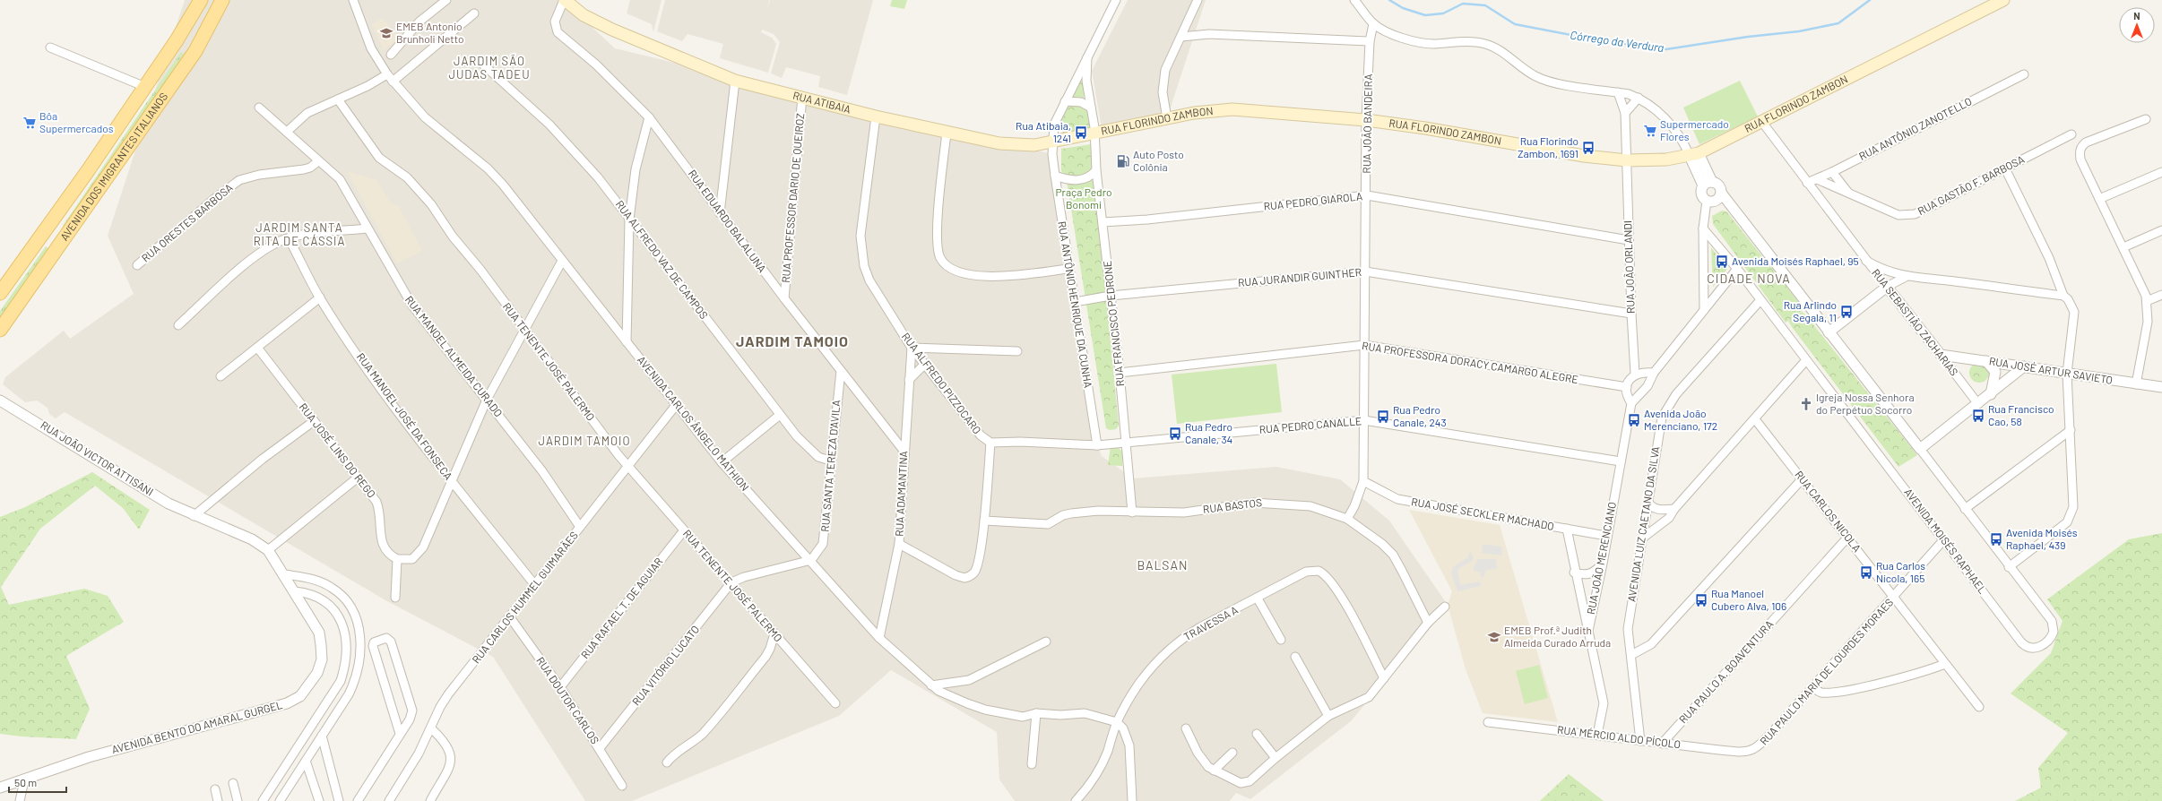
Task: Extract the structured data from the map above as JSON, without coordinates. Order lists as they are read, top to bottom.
{
  "streets": {
    "main road": ["RUA ATIBAIA", "RUA FLORINDO ZAMBON", "AVENIDA DOS IMIGRANTES ITALIANOS"],
    "street": [
      "RUA JOÃO BANDEIRA",
      "RUA ANTÔNIO ZANOTELLO",
      "RUA GASTÃO F. BARBOSA",
      "RUA PROFESSOR DARIO DE QUEIROZ",
      "RUA PEDRO GIAROLA",
      "RUA EDUARDO BALALUNA",
      "RUA ORESTES BARBOSA",
      "RUA ALFREDO VAZ DE CAMPOS",
      "RUA JOÃO ORLANDI",
      "RUA JURANDIR GUINTHER",
      "RUA ANTÔNIO HENRIQUE DA CUNHA",
      "RUA SEBASTIÃO ZACHARIAS",
      "RUA FRANCISCO PEDRONE",
      "RUA MANOEL ALMEIDA CURADO",
      "RUA TENENTE JOSÉ PALERMO",
      "RUA PROFESSORA DORACY CAMARGO ALEGRE",
      "RUA JOSÉ ARTUR SAVIETO",
      "RUA ALFREDO PIZZOCARO",
      "RUA MANOEL JOSÉ DA FONSECA",
      "AVENIDA CARLOS ÂNGELO MATHION",
      "RUA PEDRO CANALLE",
      "RUA JOSÉ LINS DO REGO",
      "RUA JOÃO VICTOR ATTISANI",
      "RUA SANTA TEREZA D'AVILA",
      "RUA ADAMANTINA",
      "RUA BASTOS",
      "RUA CARLOS NICOLA",
      "RUA JOSÉ SECKLER MACHADO",
      "AVENIDA LUIZ CAETANO DA SILVA",
      "AVENIDA MOISÉS RAPHAEL",
      "RUA JOÃO MERENCIANO",
      "RUA CARLOS HUMMEL GUIMARÃES",
      "RUA RAFAEL T. DE AGUIAR",
      "TRAVESSA A",
      "RUA VITÓRIO LUCATO",
      "RUA PAULO A. BOAVENTURA",
      "RUA PAULO MARIA DE LOURDES MORAES",
      "RUA DOUTOR CARLOS",
      "AVENIDA BENTO DO AMARAL GURGEL",
      "RUA MÉRCIO ALDO PÍCOLO"
    ]
  },
  "crossings": [
    ["RUA ATIBAIA", "RUA FLORINDO ZAMBON"],
    ["RUA ATIBAIA", "RUA PROFESSOR DARIO DE QUEIROZ"],
    ["RUA ATIBAIA", "RUA EDUARDO BALALUNA"],
    ["RUA ATIBAIA", "RUA ANTÔNIO HENRIQUE DA CUNHA"],
    ["RUA ATIBAIA", "RUA FRANCISCO PEDRONE"],
    ["RUA ATIBAIA", "RUA ALFREDO PIZZOCARO"],
    ["RUA FLORINDO ZAMBON", "RUA JOÃO BANDEIRA"],
    ["RUA FLORINDO ZAMBON", "RUA JOÃO ORLANDI"],
    ["RUA FLORINDO ZAMBON", "RUA SEBASTIÃO ZACHARIAS"],
    ["RUA FLORINDO ZAMBON", "RUA FRANCISCO PEDRONE"],
    ["RUA JOÃO BANDEIRA", "RUA PEDRO GIAROLA"],
    ["RUA JOÃO BANDEIRA", "RUA JURANDIR GUINTHER"],
    ["RUA JOÃO BANDEIRA", "RUA PROFESSORA DORACY CAMARGO ALEGRE"],
    ["RUA JOÃO BANDEIRA", "RUA PEDRO CANALLE"],
    ["RUA JOÃO BANDEIRA", "RUA BASTOS"],
    ["RUA JOÃO BANDEIRA", "RUA JOSÉ SECKLER MACHADO"],
    ["RUA ANTÔNIO ZANOTELLO", "RUA GASTÃO F. BARBOSA"],
    ["RUA ANTÔNIO ZANOTELLO", "RUA SEBASTIÃO ZACHARIAS"],
    ["RUA PROFESSOR DARIO DE QUEIROZ", "RUA EDUARDO BALALUNA"],
    ["RUA PEDRO GIAROLA", "RUA JOÃO ORLANDI"],
    ["RUA PEDRO GIAROLA", "RUA FRANCISCO PEDRONE"],
    ["RUA EDUARDO BALALUNA", "RUA SANTA TEREZA D'AVILA"],
    ["RUA EDUARDO BALALUNA", "RUA ADAMANTINA"],
    ["RUA ORESTES BARBOSA", "RUA MANOEL ALMEIDA CURADO"],
    ["RUA ALFREDO VAZ DE CAMPOS", "RUA SANTA TEREZA D'AVILA"],
    ["RUA JOÃO ORLANDI", "RUA JURANDIR GUINTHER"],
    ["RUA JURANDIR GUINTHER", "RUA ANTÔNIO HENRIQUE DA CUNHA"],
    ["RUA JURANDIR GUINTHER", "RUA FRANCISCO PEDRONE"],
    ["RUA ANTÔNIO HENRIQUE DA CUNHA", "RUA FRANCISCO PEDRONE"],
    ["RUA ANTÔNIO HENRIQUE DA CUNHA", "RUA PEDRO CANALLE"],
    ["RUA SEBASTIÃO ZACHARIAS", "RUA JOSÉ ARTUR SAVIETO"],
    ["RUA FRANCISCO PEDRONE", "RUA PROFESSORA DORACY CAMARGO ALEGRE"],
    ["RUA FRANCISCO PEDRONE", "RUA PEDRO CANALLE"],
    ["RUA FRANCISCO PEDRONE", "RUA BASTOS"],
    ["RUA MANOEL ALMEIDA CURADO", "RUA CARLOS HUMMEL GUIMARÃES"],
    ["RUA TENENTE JOSÉ PALERMO", "RUA CARLOS HUMMEL GUIMARÃES"],
    ["RUA TENENTE JOSÉ PALERMO", "RUA RAFAEL T. DE AGUIAR"],
    ["RUA TENENTE JOSÉ PALERMO", "RUA VITÓRIO LUCATO"],
    ["RUA PROFESSORA DORACY CAMARGO ALEGRE", "RUA JOÃO MERENCIANO"],
    ["RUA ALFREDO PIZZOCARO", "RUA PEDRO CANALLE"],
    ["RUA ALFREDO PIZZOCARO", "RUA ADAMANTINA"],
    ["RUA MANOEL JOSÉ DA FONSECA", "RUA CARLOS HUMMEL GUIMARÃES"],
    ["AVENIDA CARLOS ÂNGELO MATHION", "RUA SANTA TEREZA D'AVILA"],
    ["AVENIDA CARLOS ÂNGELO MATHION", "RUA ADAMANTINA"],
    ["AVENIDA CARLOS ÂNGELO MATHION", "RUA CARLOS HUMMEL GUIMARÃES"],
    ["AVENIDA CARLOS ÂNGELO MATHION", "TRAVESSA A"],
    ["RUA PEDRO CANALLE", "RUA JOÃO MERENCIANO"],
    ["RUA JOÃO VICTOR ATTISANI", "AVENIDA BENTO DO AMARAL GURGEL"],
    ["RUA CARLOS NICOLA", "RUA PAULO A. BOAVENTURA"],
    ["RUA CARLOS NICOLA", "RUA PAULO MARIA DE LOURDES MORAES"],
    ["RUA JOSÉ SECKLER MACHADO", "RUA JOÃO MERENCIANO"],
    ["AVENIDA LUIZ CAETANO DA SILVA", "AVENIDA MOISÉS RAPHAEL"],
    ["AVENIDA LUIZ CAETANO DA SILVA", "RUA MÉRCIO ALDO PÍCOLO"],
    ["AVENIDA MOISÉS RAPHAEL", "RUA PAULO MARIA DE LOURDES MORAES"],
    ["RUA JOÃO MERENCIANO", "RUA MÉRCIO ALDO PÍCOLO"],
    ["RUA CARLOS HUMMEL GUIMARÃES", "RUA DOUTOR CARLOS"],
    ["RUA RAFAEL T. DE AGUIAR", "RUA DOUTOR CARLOS"],
    ["RUA VITÓRIO LUCATO", "RUA DOUTOR CARLOS"],
    ["RUA PAULO A. BOAVENTURA", "RUA MÉRCIO ALDO PÍCOLO"],
    ["RUA PAULO MARIA DE LOURDES MORAES", "RUA MÉRCIO ALDO PÍCOLO"]
  ],
  "districts": [
    "JARDIM SÃO JUDAS TADEU",
    "JARDIM SANTA RITA DE CÁSSIA",
    "CIDADE NOVA",
    "JARDIM TAMOIO",
    "JARDIM TAMOIO",
    "BALSAN"
  ],
  "water": ["Córrego da Verdura"],
  "parks": ["Praça Pedro Bonomi"],
  "places": {
    "school or university": ["EMEB Antonio Brunholi Netto", "EMEB Prof.ª Judith Almeida Curado Arruda"],
    "supermarket": ["Bôa Supermercados", "Supermercado Flores"],
    "bus stop": [
      "Rua Atibaia, 1241",
      "Rua Florindo Zambon, 1691",
      "Avenida Moisés Raphael, 95",
      "Rua Arlindo Segala, 11",
      "Rua Francisco Cao, 58",
      "Rua Pedro Canale, 243",
      "Avenida João Merenciano, 172",
      "Rua Pedro Canale, 34",
      "Avenida Moisés Raphael, 439",
      "Rua Carlos Nícola, 165",
      "Rua Manoel Cubero Alva, 106"
    ],
    "fuel station": ["Auto Posto Colônia"],
    "church": ["Igreja Nossa Senhora do Perpétuo Socorro"]
  },
  "scale_bar": "50 m",
  "north": "top"
}
